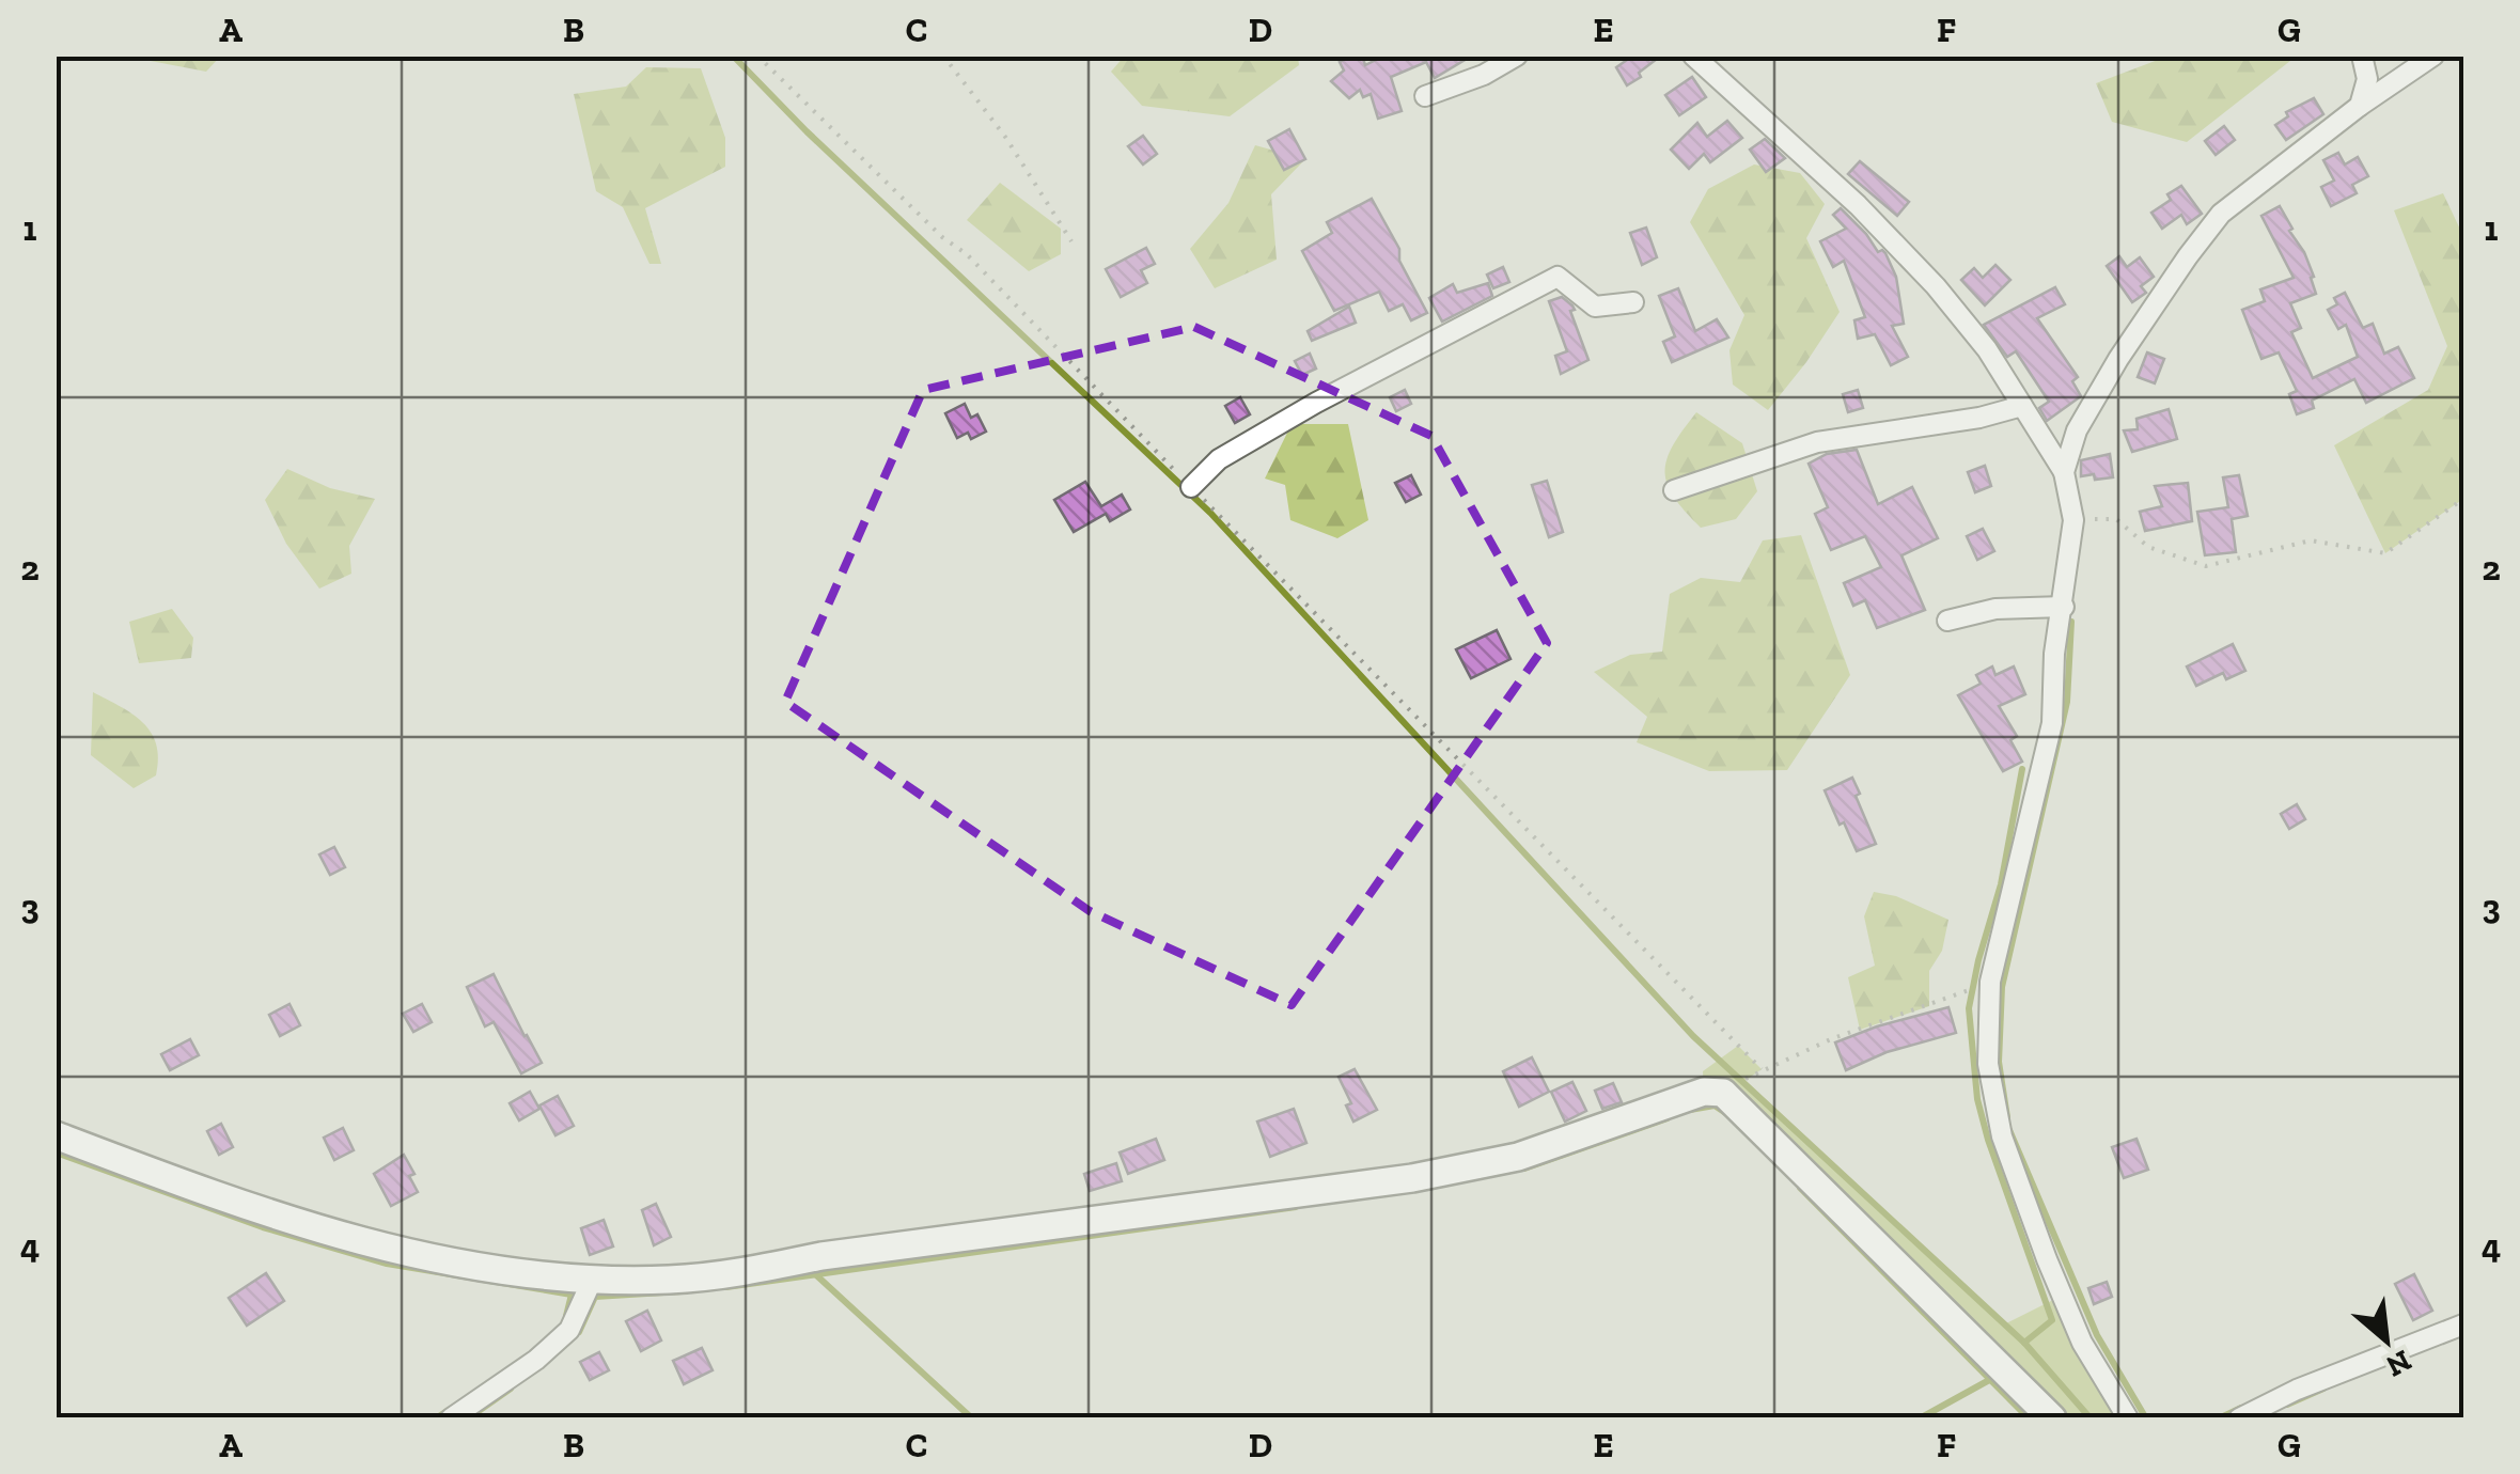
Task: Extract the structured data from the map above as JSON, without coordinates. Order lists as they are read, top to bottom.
{
  "north": "bottom right",
  "grid": {
    "columns": [
      "A",
      "B",
      "C",
      "D",
      "E",
      "F",
      "G"
    ],
    "rows": [
      "1",
      "2",
      "3",
      "4"
    ]
  }
}
